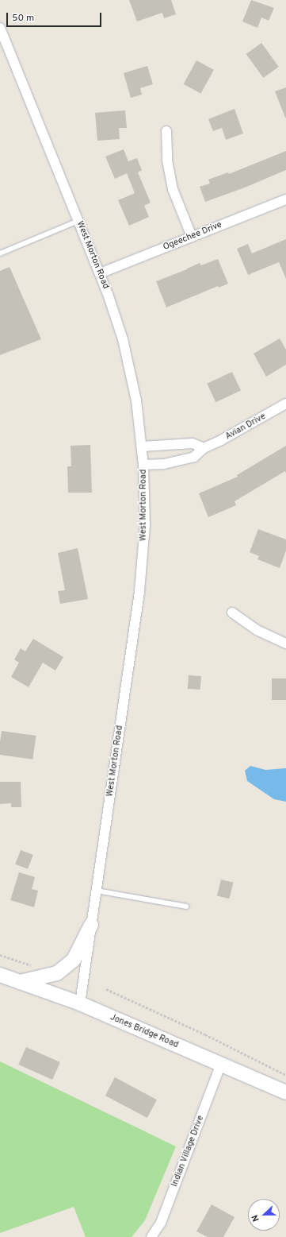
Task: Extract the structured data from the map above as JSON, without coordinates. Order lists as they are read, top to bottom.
{
  "streets": {
    "main road": ["Jones Bridge Road"],
    "street": [
      "Ogeechee Drive",
      "West Morton Road",
      "Avian Drive",
      "Indian Village Drive"
    ]
  },
  "crossings": [
    ["Ogeechee Drive", "West Morton Road"],
    ["West Morton Road", "Avian Drive"],
    ["West Morton Road", "Jones Bridge Road"],
    ["Jones Bridge Road", "Indian Village Drive"]
  ],
  "scale_bar": "50 m",
  "north": "left"
}
